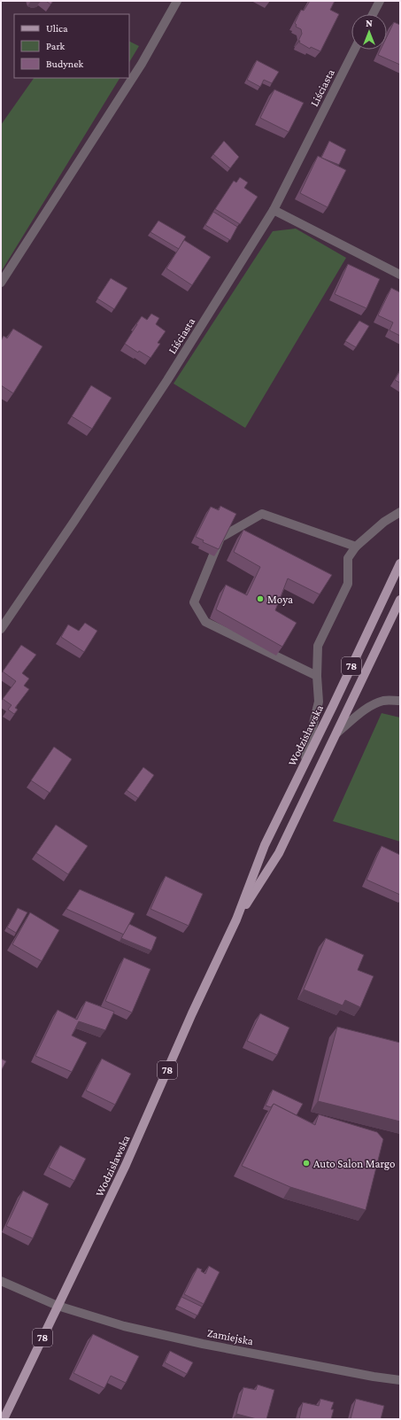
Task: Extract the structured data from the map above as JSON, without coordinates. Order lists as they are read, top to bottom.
{
  "streets": {
    "main road": ["78", "Wodzisławska"],
    "street": ["Liściasta", "Zamiejska"]
  },
  "crossings": [
    ["Wodzisławska", "Zamiejska"]
  ],
  "places": ["Moya", "Auto Salon Margo"],
  "legend": ["Ulica", "Park", "Budynek"],
  "north": "top"
}
